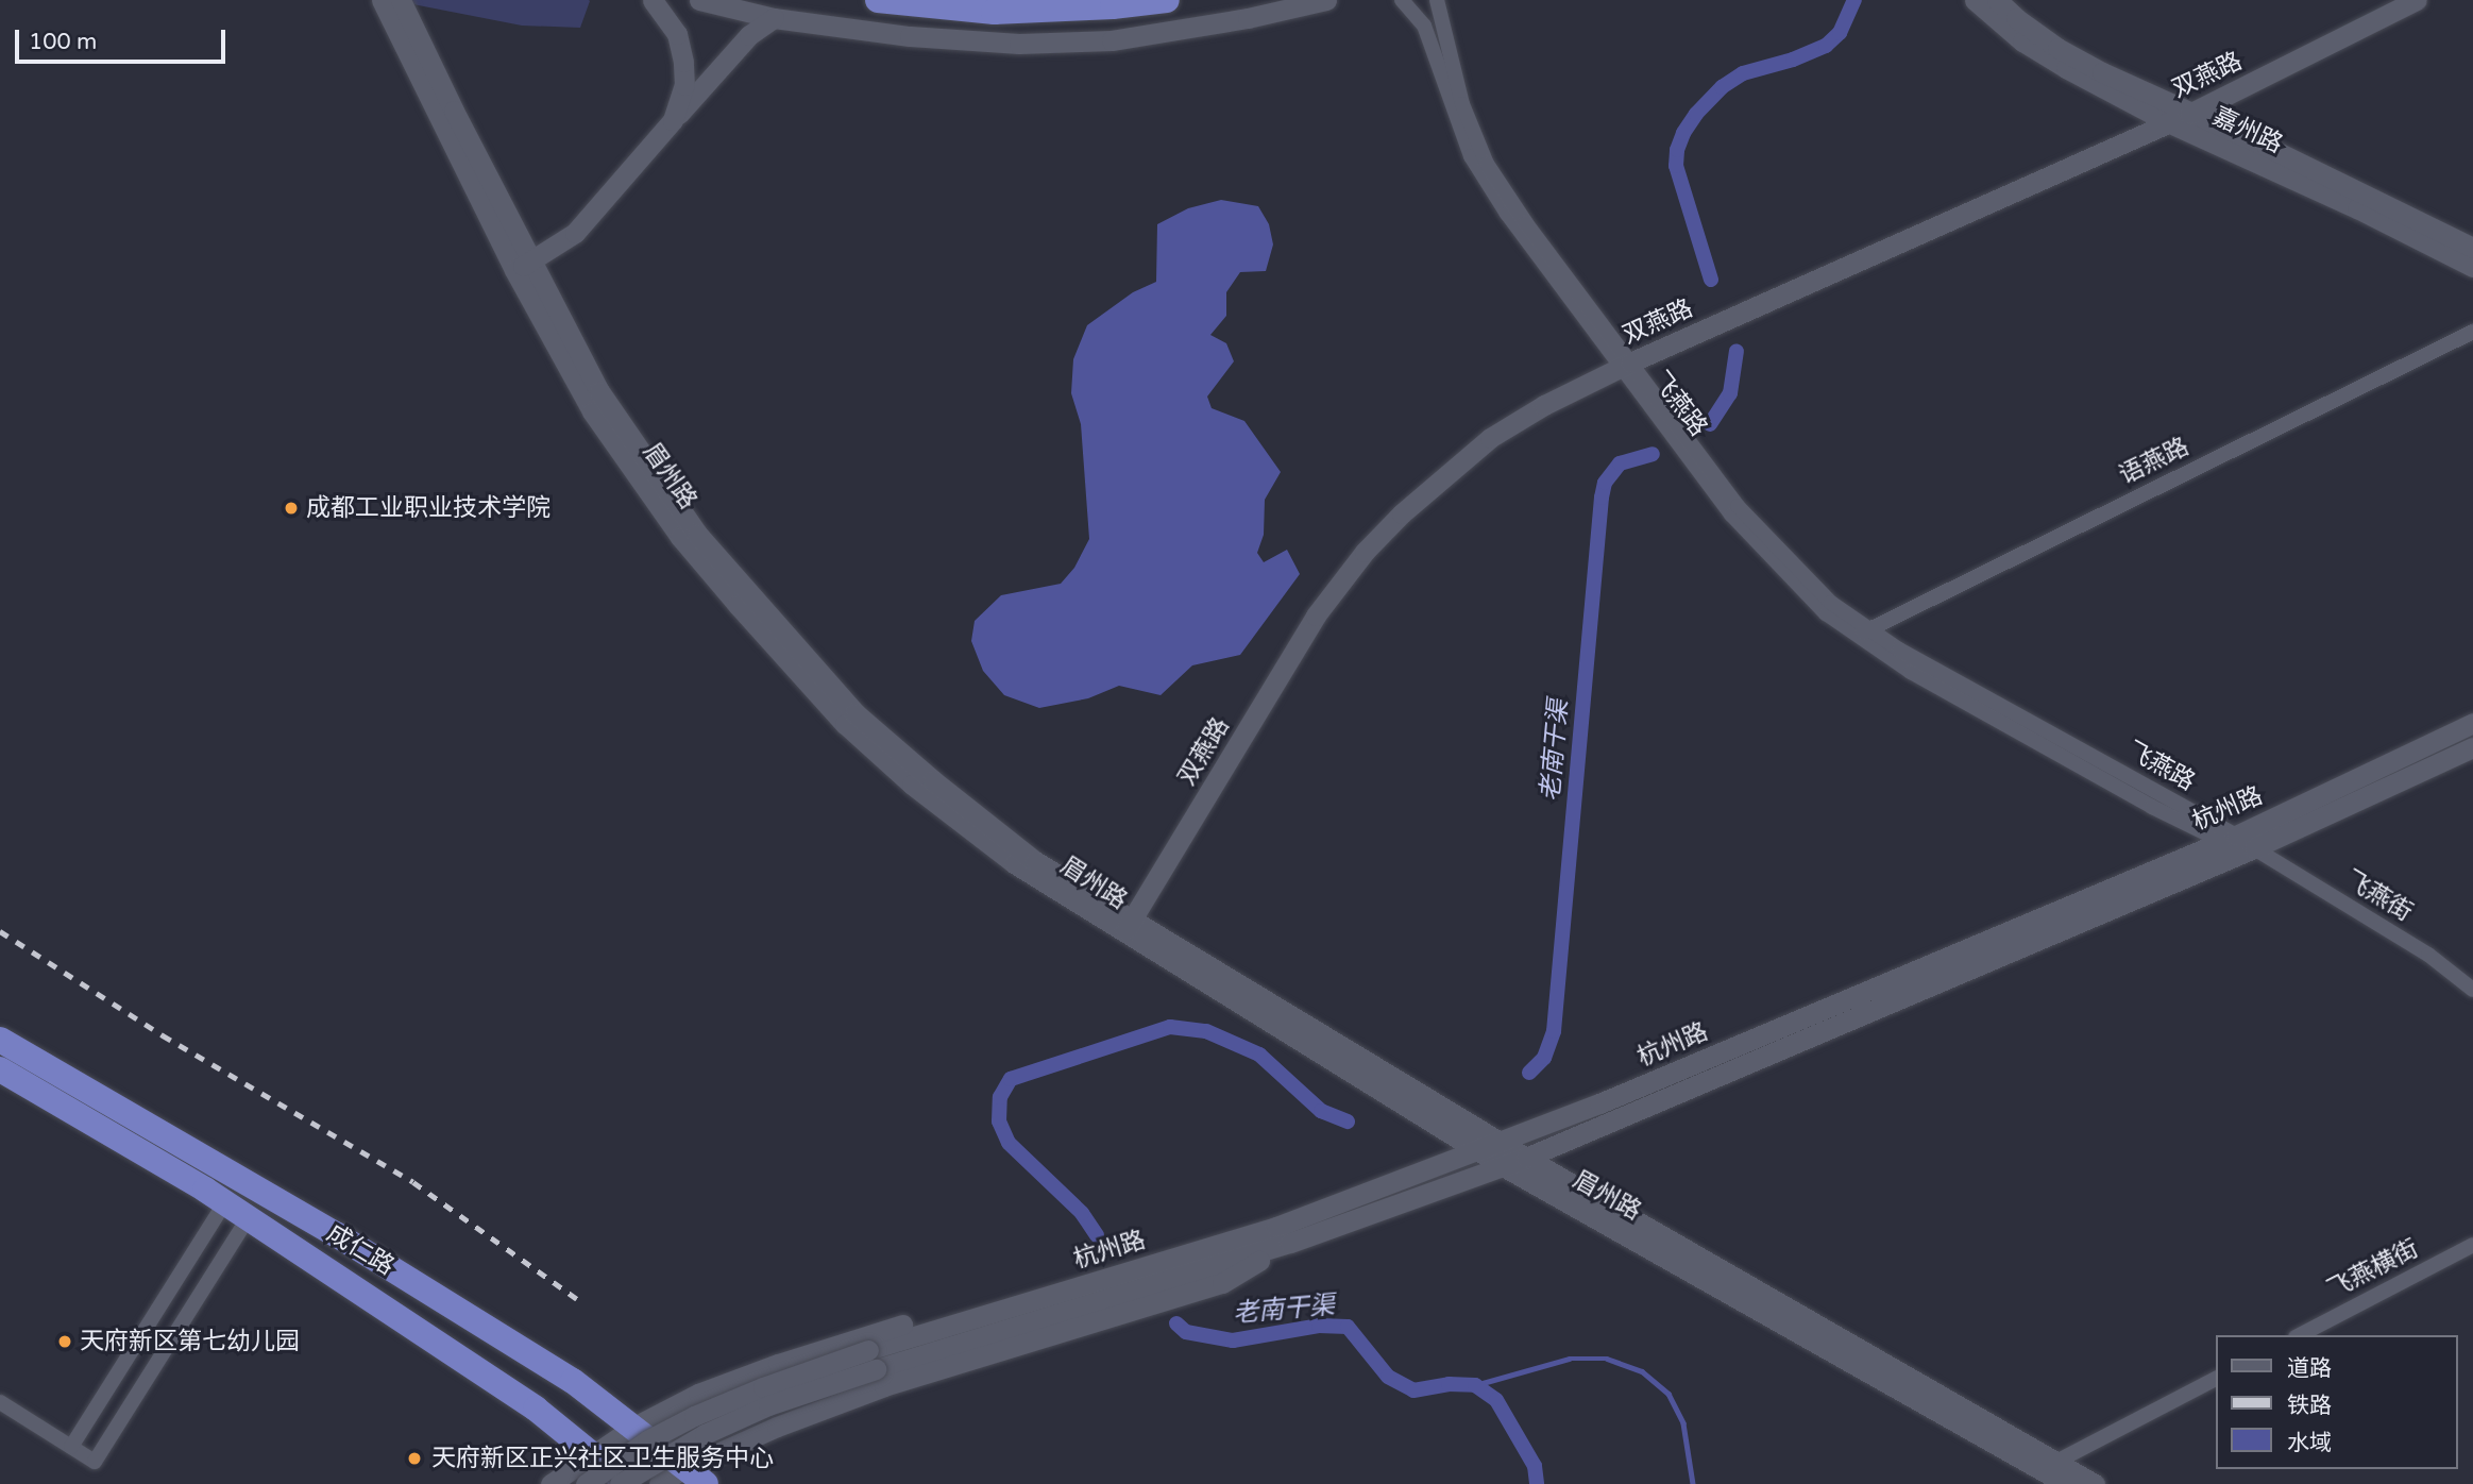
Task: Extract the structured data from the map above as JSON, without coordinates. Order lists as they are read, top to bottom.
{
  "streets": {
    "highway": ["成仁路"],
    "main road": [
      "双燕路",
      "嘉州路",
      "眉州路",
      "杭州路"
    ],
    "street": [
      "飞燕路",
      "语燕路",
      "飞燕街",
      "飞燕横街"
    ]
  },
  "crossings": [
    ["双燕路", "嘉州路"],
    ["双燕路", "飞燕路"],
    ["双燕路", "眉州路"],
    ["飞燕路", "语燕路"],
    ["飞燕路", "杭州路"],
    ["飞燕路", "飞燕街"],
    ["眉州路", "杭州路"],
    ["杭州路", "飞燕街"]
  ],
  "water": ["老南干渠"],
  "places": ["成都工业职业技术学院", "天府新区第七幼儿园", "天府新区正兴社区卫生服务中心"],
  "legend": ["道路", "铁路", "水域"],
  "scale_bar": "100 m"
}
